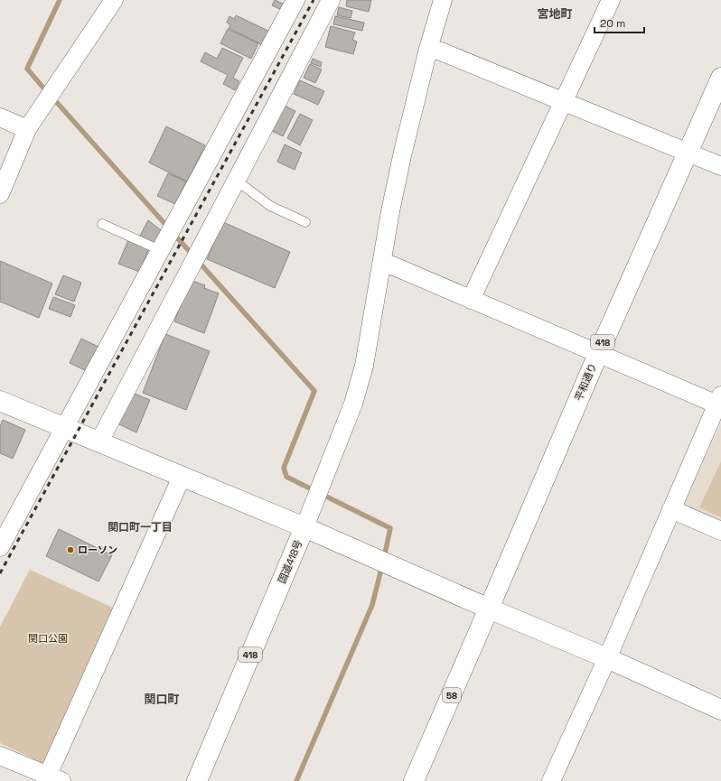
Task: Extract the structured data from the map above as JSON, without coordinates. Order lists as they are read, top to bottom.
{
  "streets": {
    "main road": [
      "418",
      "平和通り",
      "国道418号",
      "58"
    ]
  },
  "crossings": [
    ["平和通り", "国道418号"],
    ["平和通り", "58"],
    ["国道418号", "58"]
  ],
  "districts": ["宮地町", "関口町一丁目", "関口町"],
  "parks": ["関口公園"],
  "places": ["ローソン"],
  "scale_bar": "20 m"
}
